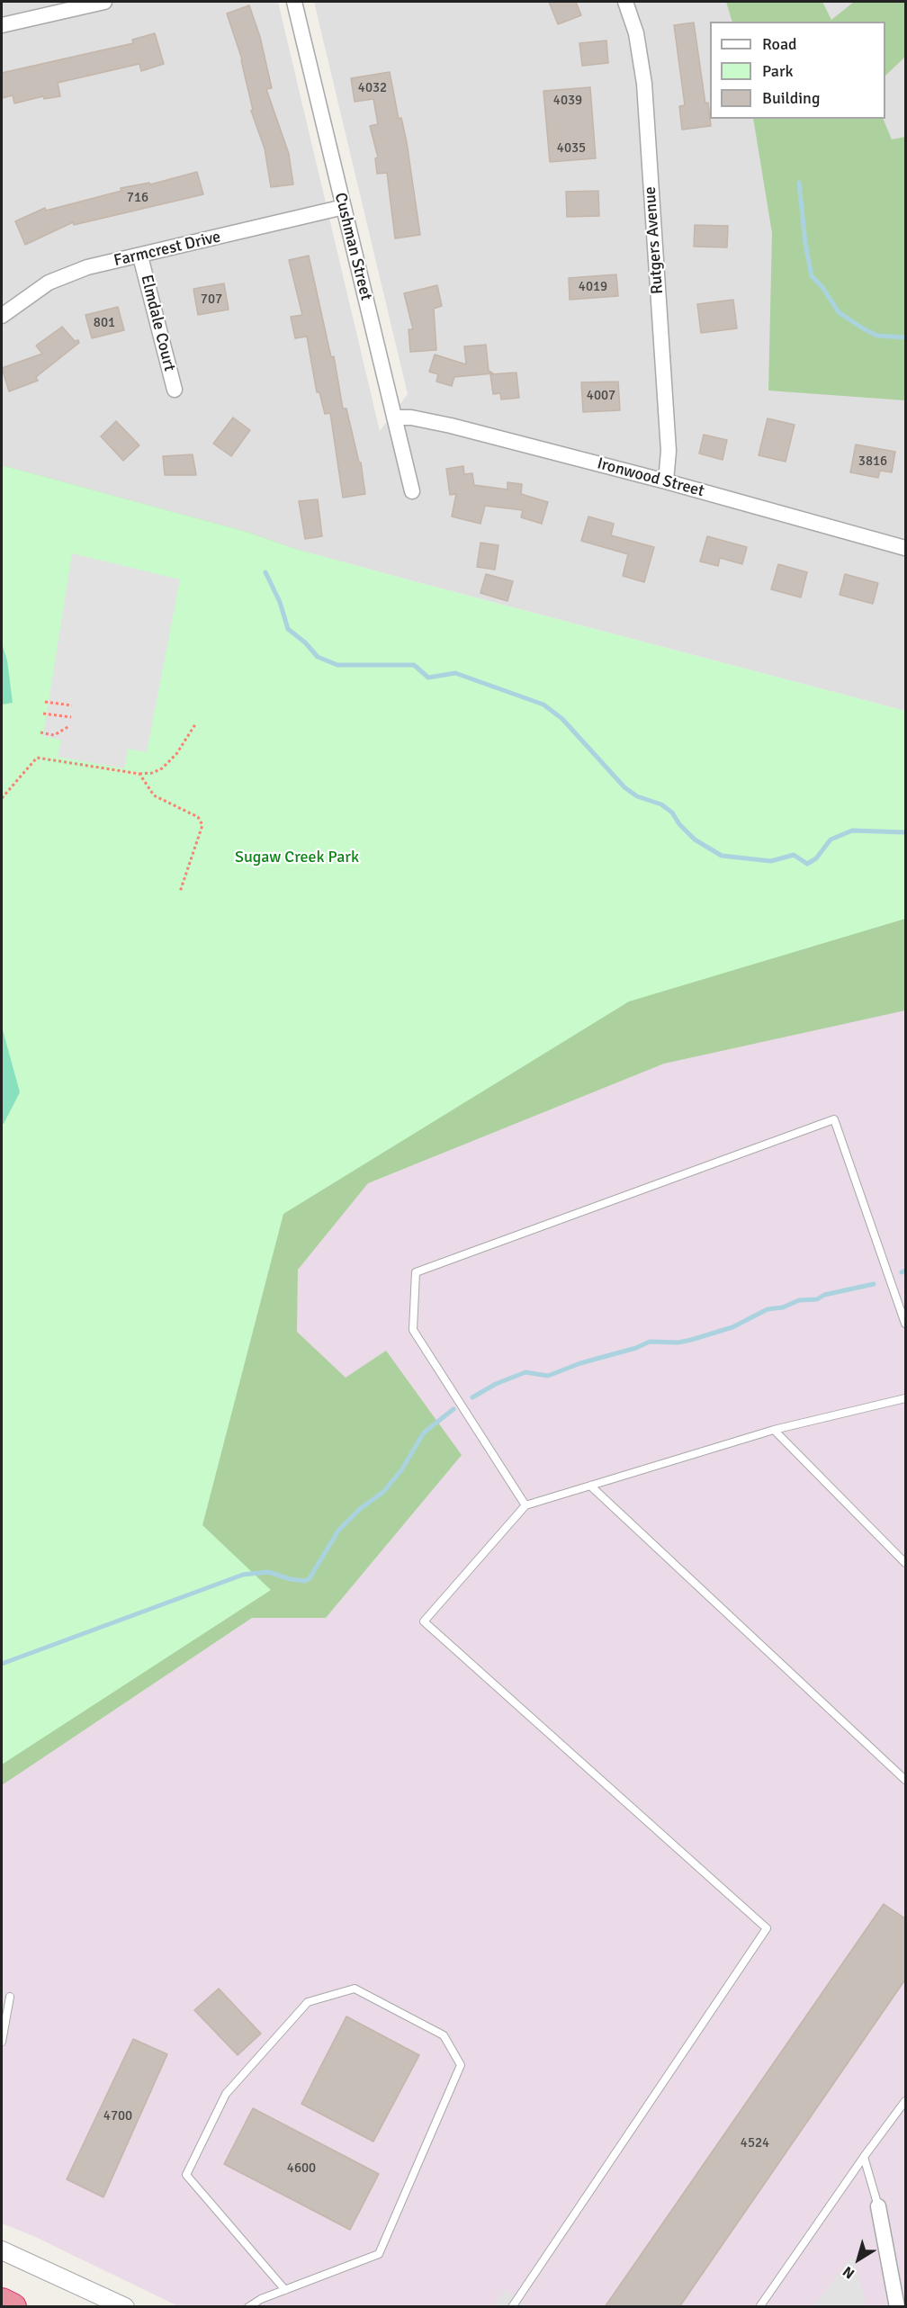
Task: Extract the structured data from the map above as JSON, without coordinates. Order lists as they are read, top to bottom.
{
  "streets": {
    "street": [
      "Rutgers Avenue",
      "Cushman Street",
      "Farmcrest Drive",
      "Elmdale Court",
      "Ironwood Street"
    ]
  },
  "crossings": [
    ["Rutgers Avenue", "Ironwood Street"],
    ["Cushman Street", "Farmcrest Drive"],
    ["Cushman Street", "Ironwood Street"],
    ["Farmcrest Drive", "Elmdale Court"]
  ],
  "parks": ["Sugaw Creek Park"],
  "house_numbers": [
    "4032",
    "4039",
    "4035",
    "716",
    "4019",
    "707",
    "801",
    "4007",
    "3816",
    "4700",
    "4524",
    "4600"
  ],
  "legend": ["Road", "Park", "Building"],
  "north": "bottom left"
}
